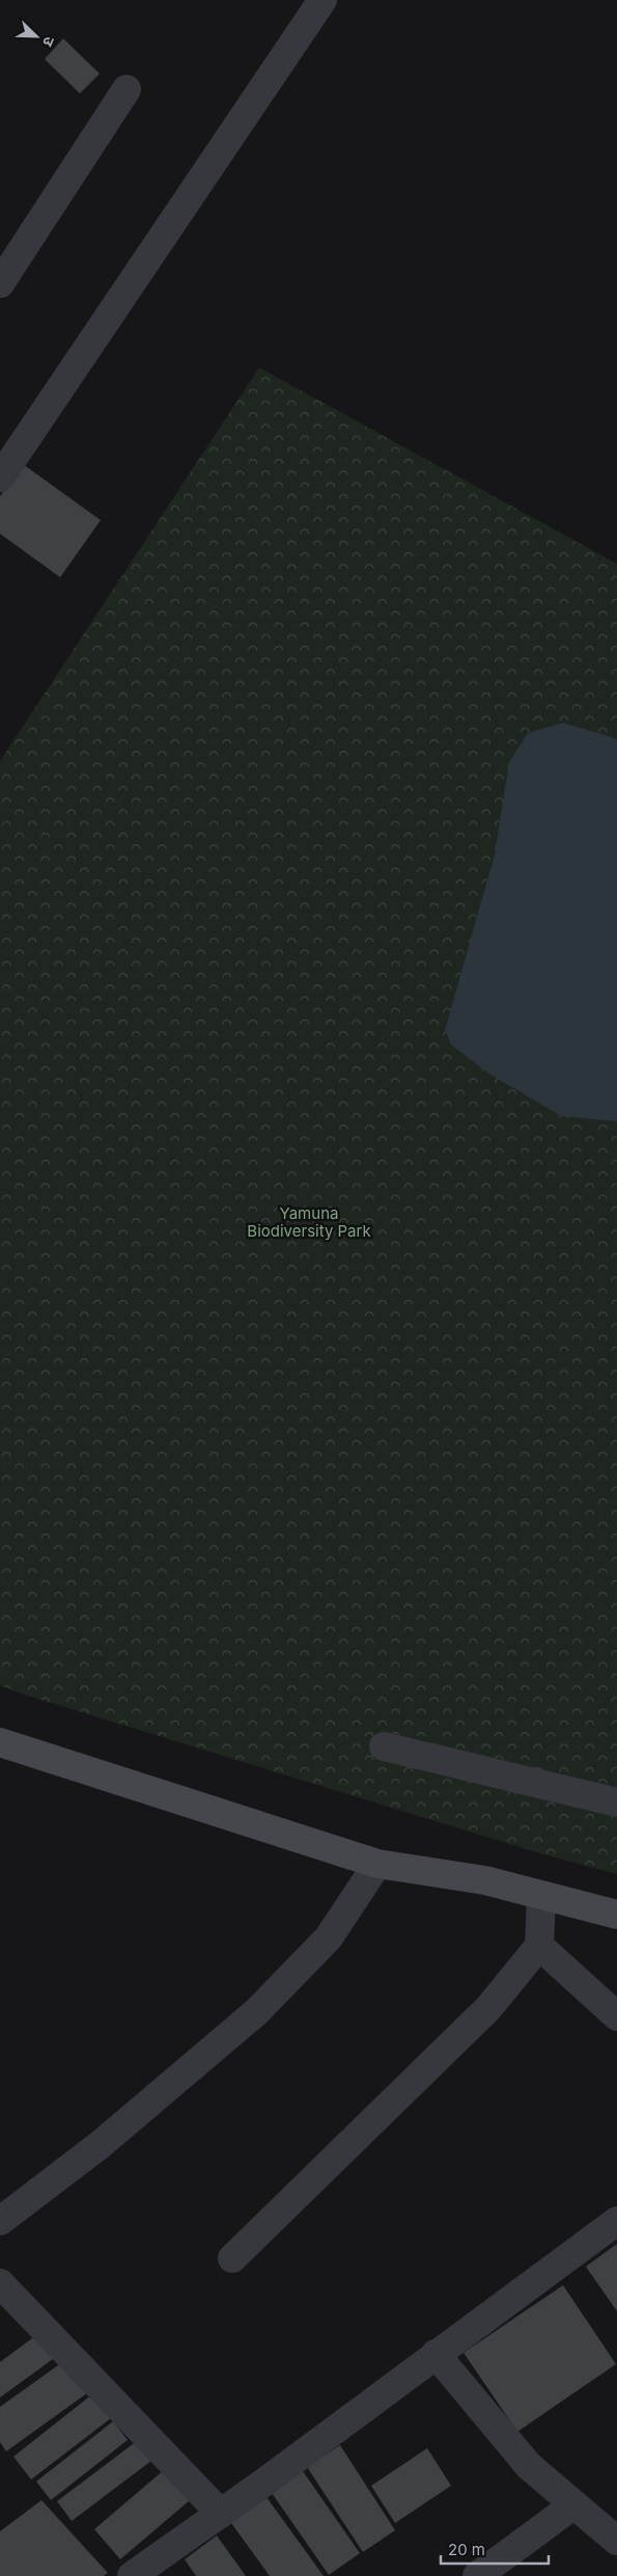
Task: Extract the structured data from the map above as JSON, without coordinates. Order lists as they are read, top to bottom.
{
  "parks": ["Yamuna Biodiversity Park"],
  "scale_bar": "20 m",
  "north": "bottom right"
}
